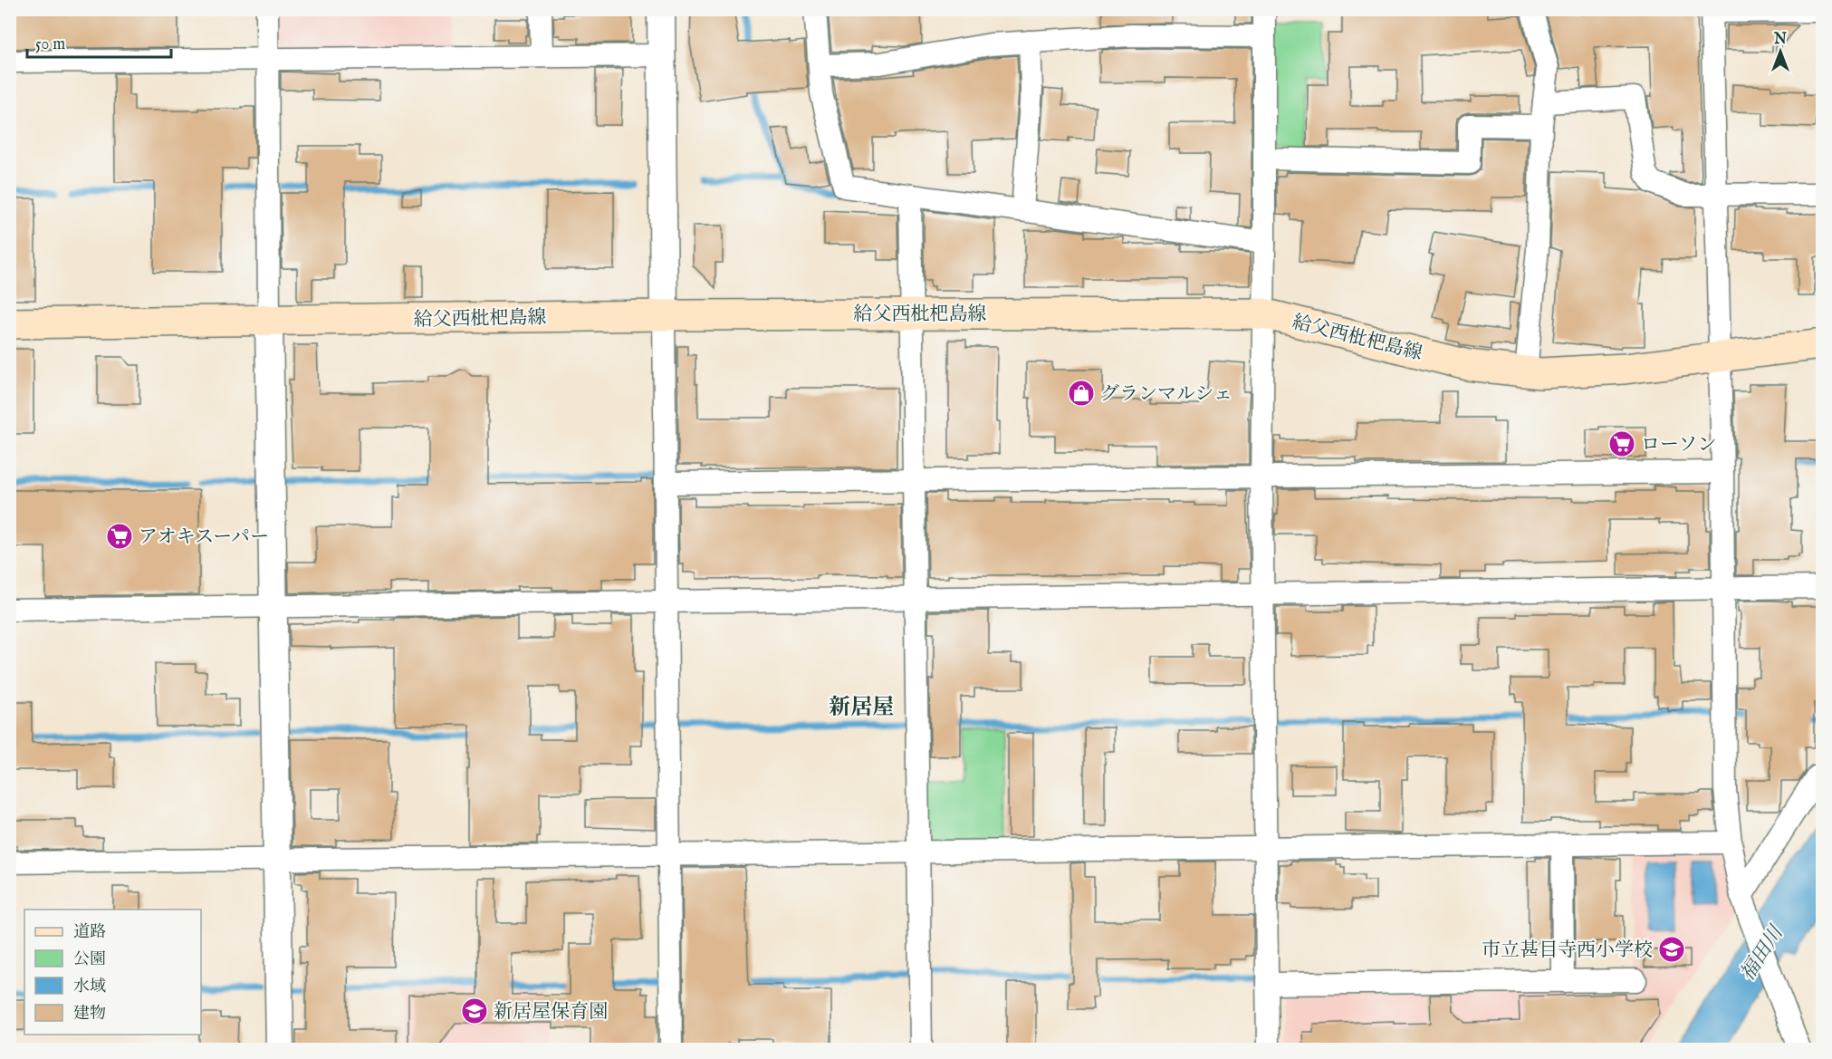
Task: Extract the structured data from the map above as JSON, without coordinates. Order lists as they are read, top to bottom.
{
  "streets": {
    "main road": ["給父西枇杷島線"]
  },
  "districts": ["新居屋"],
  "water": ["福田川"],
  "places": {
    "shop": ["グランマルシェ"],
    "supermarket": ["ローソン", "アオキスーパー"],
    "school or university": ["市立甚目寺西小学校", "新居屋保育園"]
  },
  "legend": [
    "道路",
    "公園",
    "水域",
    "建物"
  ],
  "scale_bar": "50 m",
  "north": "top"
}
